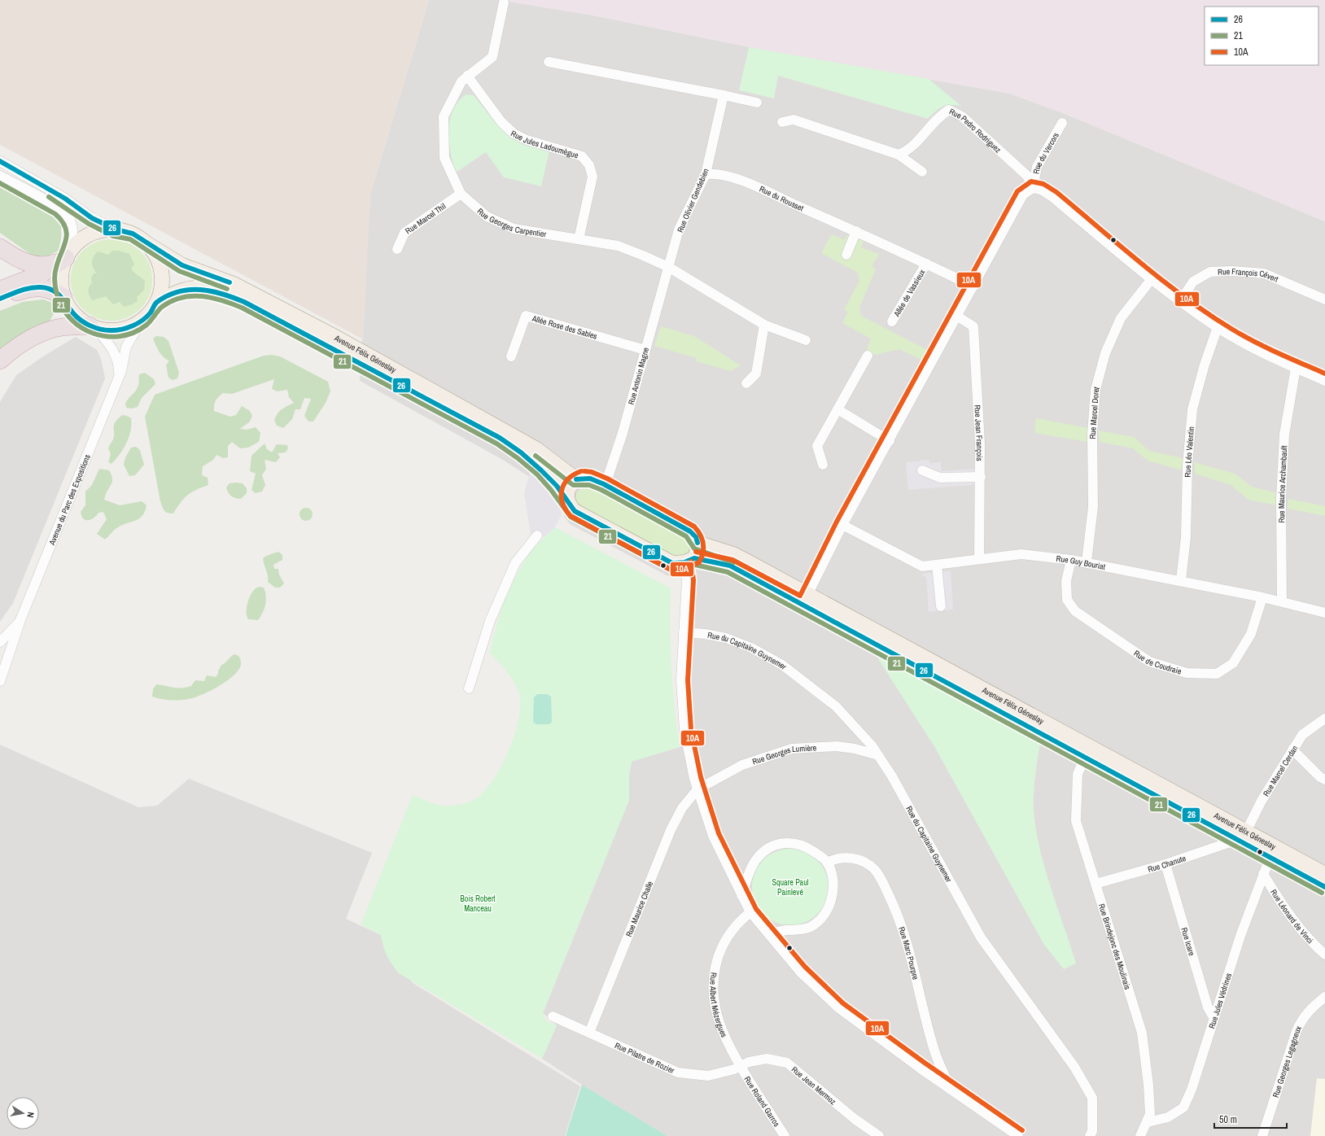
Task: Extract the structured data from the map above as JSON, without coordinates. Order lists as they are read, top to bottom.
{
  "streets": {
    "main road": ["Avenue Félix Géneslay"],
    "street": [
      "Rue Pedro Rodriguez",
      "Rue Jules Ladoumègue",
      "Rue du Vercors",
      "Rue du Rousset",
      "Rue Olivier Gendebien",
      "Rue Marcel Thil",
      "Rue Georges Carpentier",
      "Rue François Cévert",
      "Allée de Vassieux",
      "Allée Rose des Sables",
      "Rue Antonin Magne",
      "Rue Marcel Doret",
      "Rue Jean François",
      "Rue Léo Valentin",
      "Rue Maurice Archambault",
      "Avenue du Parc des Expositions",
      "Rue Guy Bouriat",
      "Rue du Capitaine Guynemer",
      "Rue de Coudraie",
      "Rue Georges Lumière",
      "Rue Marcel Cerdan",
      "Rue Chanute",
      "Rue Maurice Challe",
      "Rue Léonard de Vinci",
      "Rue Icare",
      "Rue Brindejonc des Moulinais",
      "Rue Marc Pourpre",
      "Rue Jules Védrines",
      "Rue Albert Mézergues",
      "Rue Pilatre de Rozier",
      "Rue Georges Legagneux",
      "Rue Jean Mermoz",
      "Rue Roland Garros"
    ]
  },
  "crossings": [
    ["Rue Pedro Rodriguez", "Rue du Vercors"],
    ["Rue Jules Ladoumègue", "Rue Georges Carpentier"],
    ["Rue du Rousset", "Rue Olivier Gendebien"],
    ["Rue du Rousset", "Allée de Vassieux"],
    ["Rue Olivier Gendebien", "Rue Georges Carpentier"],
    ["Rue Olivier Gendebien", "Rue Antonin Magne"],
    ["Rue Marcel Thil", "Rue Georges Carpentier"],
    ["Rue Georges Carpentier", "Rue Antonin Magne"],
    ["Allée Rose des Sables", "Rue Antonin Magne"],
    ["Avenue Félix Géneslay", "Avenue du Parc des Expositions"],
    ["Avenue Félix Géneslay", "Rue Marcel Cerdan"],
    ["Avenue Félix Géneslay", "Rue Chanute"],
    ["Avenue Félix Géneslay", "Rue Brindejonc des Moulinais"],
    ["Avenue Félix Géneslay", "Rue Jules Védrines"],
    ["Rue Marcel Doret", "Rue Guy Bouriat"],
    ["Rue Jean François", "Rue Guy Bouriat"],
    ["Rue Léo Valentin", "Rue Guy Bouriat"],
    ["Rue Maurice Archambault", "Rue Guy Bouriat"],
    ["Rue Guy Bouriat", "Rue de Coudraie"],
    ["Rue du Capitaine Guynemer", "Rue Georges Lumière"],
    ["Rue Georges Lumière", "Rue Maurice Challe"],
    ["Rue Marcel Cerdan", "Rue Chanute"],
    ["Rue Chanute", "Rue Icare"],
    ["Rue Chanute", "Rue Brindejonc des Moulinais"],
    ["Rue Maurice Challe", "Rue Pilatre de Rozier"],
    ["Rue Léonard de Vinci", "Rue Jules Védrines"],
    ["Rue Icare", "Rue Jules Védrines"],
    ["Rue Brindejonc des Moulinais", "Rue Jules Védrines"],
    ["Rue Marc Pourpre", "Rue Albert Mézergues"],
    ["Rue Albert Mézergues", "Rue Pilatre de Rozier"],
    ["Rue Albert Mézergues", "Rue Jean Mermoz"],
    ["Rue Albert Mézergues", "Rue Roland Garros"],
    ["Rue Pilatre de Rozier", "Rue Jean Mermoz"],
    ["Rue Pilatre de Rozier", "Rue Roland Garros"],
    ["Rue Jean Mermoz", "Rue Roland Garros"]
  ],
  "parks": ["Square Paul Painlevé", "Bois Robert Manceau"],
  "lines": ["transit line 26", "transit line 10A", "transit line 21"],
  "legend": ["26", "21", "10A"],
  "scale_bar": "50 m",
  "north": "right"
}
